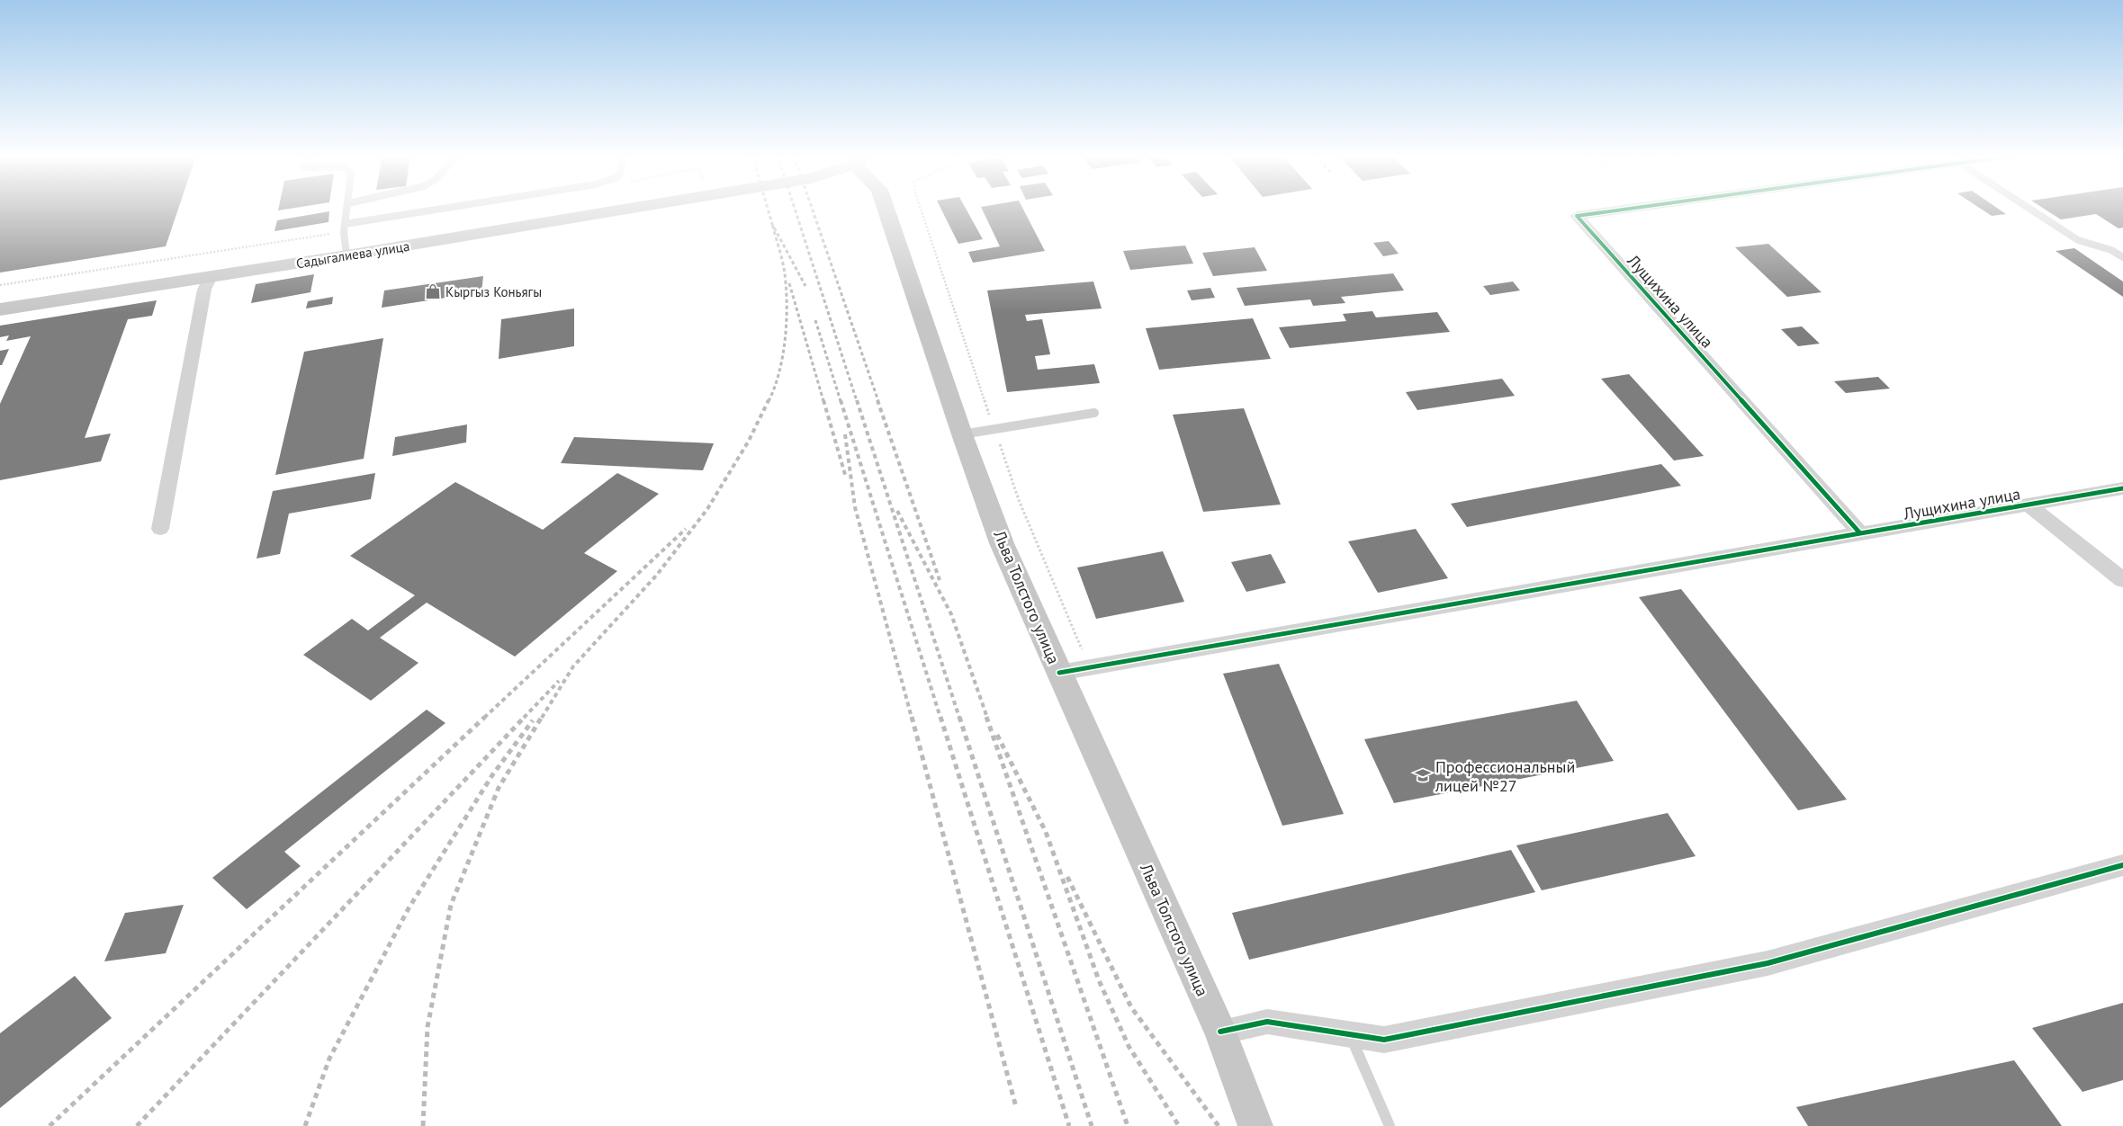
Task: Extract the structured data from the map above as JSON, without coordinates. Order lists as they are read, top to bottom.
{
  "streets": {
    "main road": ["Садыгалиева улица", "Льва Толстого улица"],
    "street": ["Лущихина улица"]
  },
  "places": {
    "shop": ["Кыргыз Коньягы"],
    "school or university": ["Профессиональный лицей №27"]
  }
}
